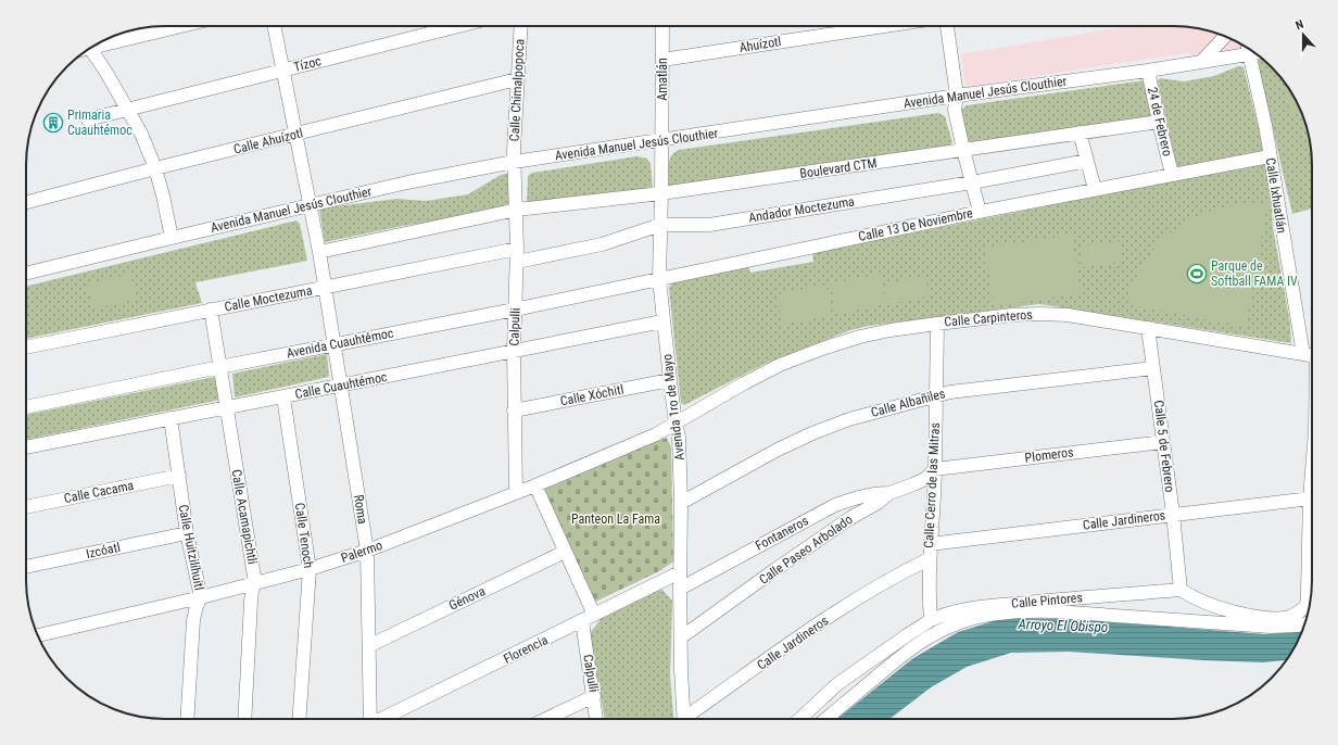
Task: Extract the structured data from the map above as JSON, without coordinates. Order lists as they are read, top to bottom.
{
  "streets": {
    "street": [
      "Ahuízotl",
      "Tízoc",
      "Amatlán",
      "Calle Chimalpopoca",
      "Avenida Manuel Jesús Clouthier",
      "24 de Febrero",
      "Calle Ahuízotl",
      "Boulevard CTM",
      "Calle Ixhuatlán",
      "Andador Moctezuma",
      "Calle 13 De Noviembre",
      "Calle Moctezuma",
      "Calle Carpinteros",
      "Calpulli",
      "Avenida Cuauhtémoc",
      "Calle Cuauhtémoc",
      "Calle Xóchitl",
      "Calle Albañiles",
      "Avenida 1ro de Mayo",
      "Calle 5 de Febrero",
      "Plomeros",
      "Calle Cerro de las Mitras",
      "Calle Cacama",
      "Roma",
      "Calle Acamapichtli",
      "Calle Jardineros",
      "Fontaneros",
      "Calle Tenoch",
      "Calle Huitzilíhuitl",
      "Calle Paseo Arbolado",
      "Izcóatl",
      "Palermo",
      "Génova",
      "Calle Pintores",
      "Florencia"
    ]
  },
  "crossings": [
    ["Ahuízotl", "Amatlán"],
    ["Tízoc", "Roma"],
    ["Amatlán", "Avenida Manuel Jesús Clouthier"],
    ["Amatlán", "Avenida 1ro de Mayo"],
    ["Calle Chimalpopoca", "Avenida Manuel Jesús Clouthier"],
    ["Calle Chimalpopoca", "Calle Ahuízotl"],
    ["Calle Chimalpopoca", "Calpulli"],
    ["Avenida Manuel Jesús Clouthier", "24 de Febrero"],
    ["Avenida Manuel Jesús Clouthier", "Calle Ixhuatlán"],
    ["Avenida Manuel Jesús Clouthier", "Calpulli"],
    ["Avenida Manuel Jesús Clouthier", "Avenida 1ro de Mayo"],
    ["Avenida Manuel Jesús Clouthier", "Roma"],
    ["24 de Febrero", "Boulevard CTM"],
    ["24 de Febrero", "Calle 13 De Noviembre"],
    ["Calle Ahuízotl", "Roma"],
    ["Boulevard CTM", "Calpulli"],
    ["Boulevard CTM", "Avenida 1ro de Mayo"],
    ["Boulevard CTM", "Roma"],
    ["Calle Ixhuatlán", "Calle 13 De Noviembre"],
    ["Andador Moctezuma", "Calle Moctezuma"],
    ["Andador Moctezuma", "Calpulli"],
    ["Andador Moctezuma", "Avenida 1ro de Mayo"],
    ["Calle 13 De Noviembre", "Avenida Cuauhtémoc"],
    ["Calle 13 De Noviembre", "Avenida 1ro de Mayo"],
    ["Calle Moctezuma", "Calpulli"],
    ["Calle Moctezuma", "Roma"],
    ["Calle Moctezuma", "Calle Acamapichtli"],
    ["Calle Carpinteros", "Avenida 1ro de Mayo"],
    ["Calle Carpinteros", "Calle 5 de Febrero"],
    ["Calle Carpinteros", "Calle Cerro de las Mitras"],
    ["Calle Carpinteros", "Palermo"],
    ["Calpulli", "Avenida Cuauhtémoc"],
    ["Calpulli", "Calle Cuauhtémoc"],
    ["Calpulli", "Calle Xóchitl"],
    ["Calpulli", "Palermo"],
    ["Calpulli", "Florencia"],
    ["Avenida Cuauhtémoc", "Avenida 1ro de Mayo"],
    ["Avenida Cuauhtémoc", "Roma"],
    ["Avenida Cuauhtémoc", "Calle Acamapichtli"],
    ["Calle Cuauhtémoc", "Avenida 1ro de Mayo"],
    ["Calle Cuauhtémoc", "Roma"],
    ["Calle Cuauhtémoc", "Calle Acamapichtli"],
    ["Calle Cuauhtémoc", "Calle Tenoch"],
    ["Calle Cuauhtémoc", "Calle Huitzilíhuitl"],
    ["Calle Xóchitl", "Avenida 1ro de Mayo"],
    ["Calle Albañiles", "Avenida 1ro de Mayo"],
    ["Calle Albañiles", "Calle 5 de Febrero"],
    ["Calle Albañiles", "Calle Cerro de las Mitras"],
    ["Avenida 1ro de Mayo", "Fontaneros"],
    ["Avenida 1ro de Mayo", "Calle Paseo Arbolado"],
    ["Avenida 1ro de Mayo", "Palermo"],
    ["Avenida 1ro de Mayo", "Florencia"],
    ["Calle 5 de Febrero", "Plomeros"],
    ["Calle 5 de Febrero", "Calle Jardineros"],
    ["Calle 5 de Febrero", "Calle Pintores"],
    ["Plomeros", "Calle Cerro de las Mitras"],
    ["Plomeros", "Calle Paseo Arbolado"],
    ["Calle Cerro de las Mitras", "Calle Jardineros"],
    ["Calle Cerro de las Mitras", "Calle Paseo Arbolado"],
    ["Calle Cerro de las Mitras", "Calle Pintores"],
    ["Calle Cacama", "Calle Huitzilíhuitl"],
    ["Roma", "Palermo"],
    ["Roma", "Génova"],
    ["Calle Acamapichtli", "Palermo"],
    ["Fontaneros", "Calle Paseo Arbolado"],
    ["Calle Tenoch", "Palermo"],
    ["Calle Huitzilíhuitl", "Izcóatl"],
    ["Calle Huitzilíhuitl", "Palermo"]
  ],
  "water": ["Arroyo El Obispo"],
  "parks": ["Panteon La Fama"],
  "places": {
    "building": ["Primaria Cuauhtémoc"],
    "sports": ["Parque de Softball FAMA IV"]
  },
  "north": "top"
}
